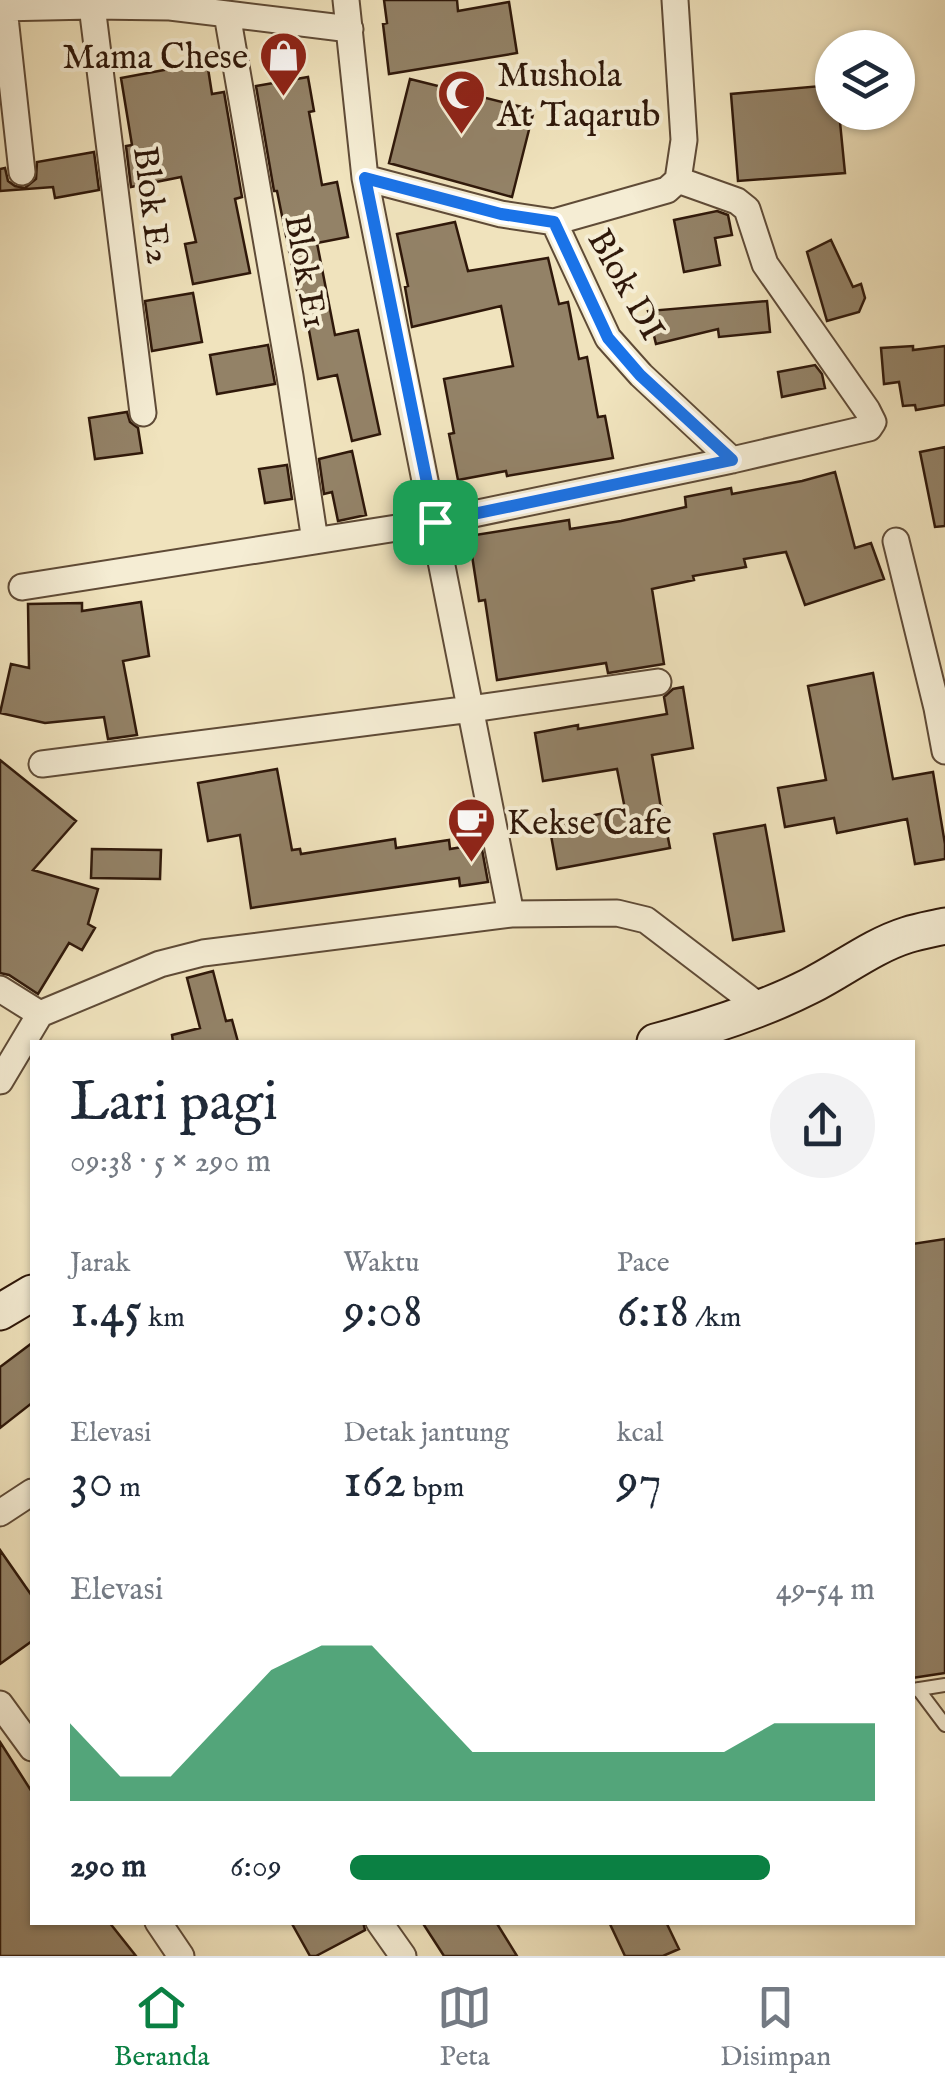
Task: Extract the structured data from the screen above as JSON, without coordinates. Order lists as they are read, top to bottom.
{
  "streets": {
    "street": ["Blok E2", "Blok E1", "Blok DI"]
  },
  "places": {
    "shop": ["Mama Chese"],
    "mosque": ["Mushola At Taqarub"],
    "cafe": ["Kekse Cafe"]
  },
  "page": {
    "heading": ["Lari pagi", "09:38 · 5 × 290 m"],
    "stats": [
      ["Jarak", "1.45 km"],
      ["Waktu", "9:08"],
      ["Pace", "6:18 /km"],
      ["Elevasi", "30 m"],
      ["Detak jantung", "162 bpm"],
      ["kcal", "97"]
    ],
    "chart": ["Elevasi", "49–54 m"],
    "list": [
      {
        "name": "290 m",
        "note": "6:09"
      }
    ],
    "tabs": ["Beranda", "Peta", "Disimpan"]
  }
}
